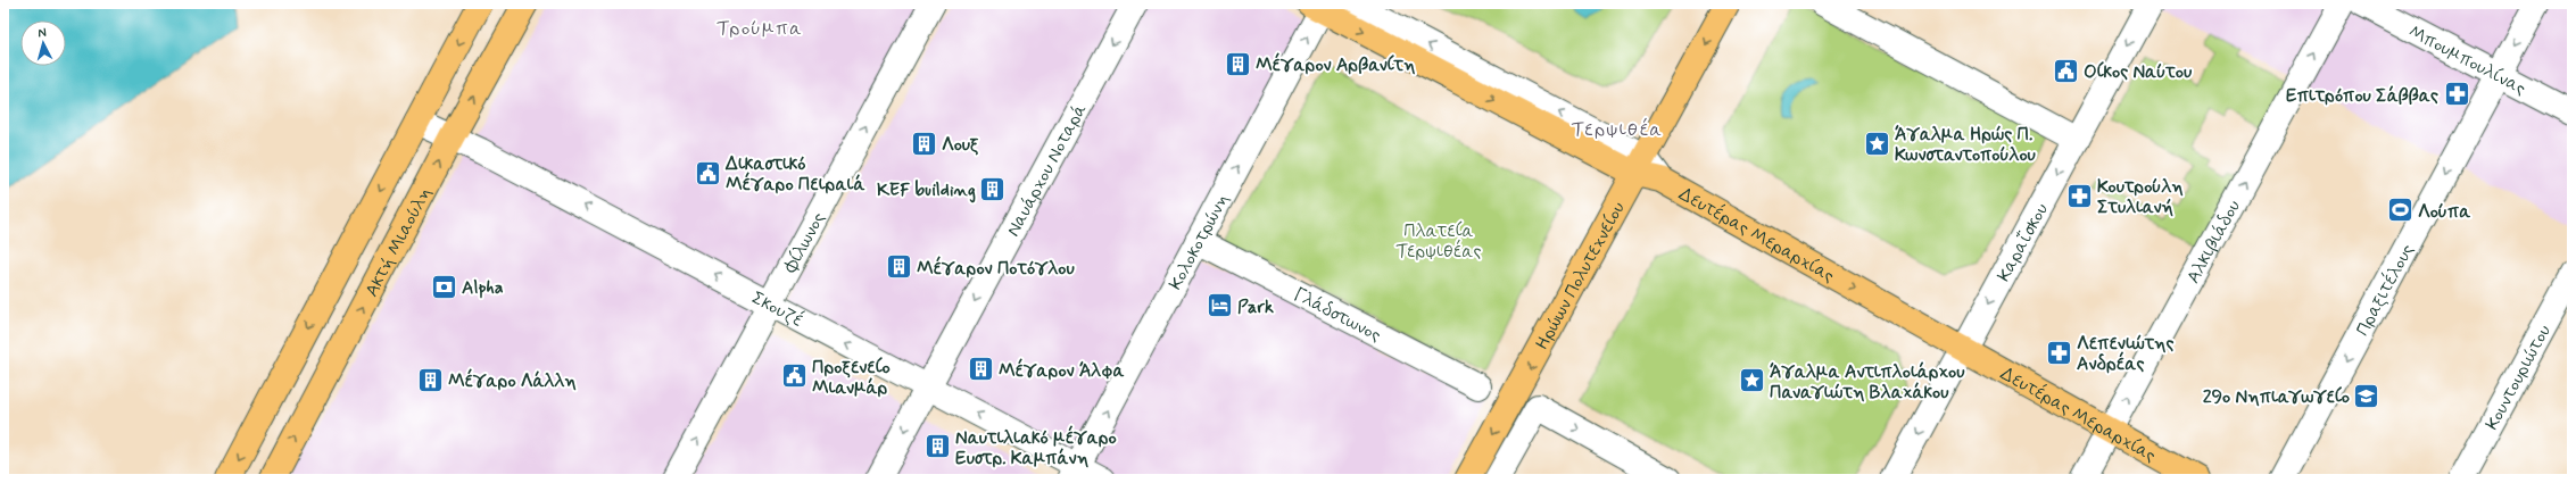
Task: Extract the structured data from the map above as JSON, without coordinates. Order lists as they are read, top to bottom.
{
  "streets": {
    "main road": ["Δευτέρας Μεραρχίας", "Ακτή Μιαούλη", "Ηρώων Πολυτεχνείου"],
    "street": [
      "Μπουμπουλίνας",
      "Ναυάρχου Νοταρά",
      "Φίλωνος",
      "Κολοκοτρώνη",
      "Αλκιβιάδου",
      "Καραΐσκου",
      "Πραξιτέλους",
      "Σκουζέ",
      "Γλάδστωνος",
      "Κουντουριώτου"
    ]
  },
  "crossings": [
    ["Μπουμπουλίνας", "Πραξιτέλους"],
    ["Ναυάρχου Νοταρά", "Σκουζέ"],
    ["Δευτέρας Μεραρχίας", "Κολοκοτρώνη"],
    ["Δευτέρας Μεραρχίας", "Αλκιβιάδου"],
    ["Δευτέρας Μεραρχίας", "Καραΐσκου"],
    ["Δευτέρας Μεραρχίας", "Ηρώων Πολυτεχνείου"],
    ["Ακτή Μιαούλη", "Σκουζέ"],
    ["Φίλωνος", "Σκουζέ"],
    ["Κολοκοτρώνη", "Σκουζέ"],
    ["Κολοκοτρώνη", "Γλάδστωνος"]
  ],
  "one_way": [
    "Ναυάρχου Νοταρά",
    "Φίλωνος",
    "Κολοκοτρώνη",
    "Αλκιβιάδου",
    "Καραΐσκου",
    "Ηρώων Πολυτεχνείου",
    "Πραξιτέλους",
    "Σκουζέ"
  ],
  "districts": ["Τρούμπα", "Τερψιθέα"],
  "parks": ["Πλατεία Τερψιθέας"],
  "places": {
    "building": [
      "Μέγαρον Αρβανίτη",
      "Λουξ",
      "KEF building",
      "Μέγαρον Ποτόγλου",
      "Μέγαρον Άλφα",
      "Μέγαρο Λάλλη",
      "Ναυτιλιακό μέγαρο Ευστρ. Καμπάνη"
    ],
    "public building": ["Οίκος Ναύτου", "Δικαστικό Μέγαρο Πειραιά", "Προξενείο Μιανμάρ"],
    "pharmacy": ["Επιτρόπου Σάββας", "Κουτρούλη Στυλιανή", "Λεπενιώτης Ανδρέας"],
    "place": ["Άγαλμα Ηρώς Π. Κωνσταντοπούλου", "Άγαλμα Αντιπλοιάρχου Παναγιώτη Βλαχάκου"],
    "sports": ["Λούπα"],
    "bank": ["Alpha"],
    "hotel": ["Park"],
    "school or university": ["29ο Νηπιαγωγείο"]
  },
  "north": "top"
}
